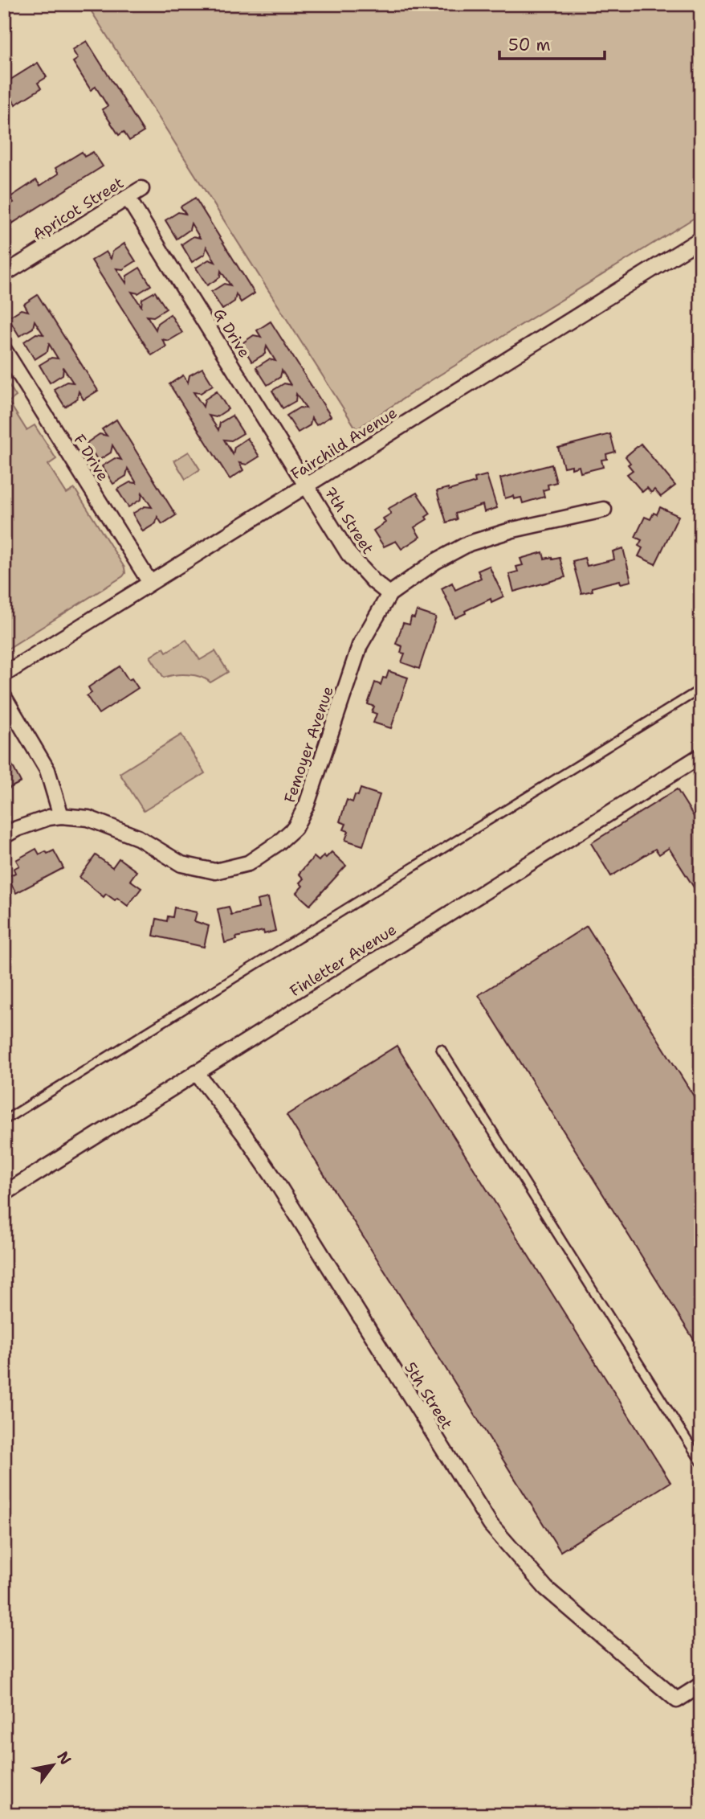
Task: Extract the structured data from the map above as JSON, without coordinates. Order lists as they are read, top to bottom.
{
  "streets": {
    "street": [
      "Apricot Street",
      "G Drive",
      "Fairchild Avenue",
      "F Drive",
      "7th Street",
      "Femoyer Avenue",
      "Finletter Avenue",
      "5th Street"
    ]
  },
  "crossings": [
    ["Apricot Street", "G Drive"],
    ["G Drive", "Fairchild Avenue"],
    ["G Drive", "7th Street"],
    ["Fairchild Avenue", "F Drive"],
    ["Fairchild Avenue", "7th Street"],
    ["7th Street", "Femoyer Avenue"],
    ["Finletter Avenue", "5th Street"]
  ],
  "scale_bar": "50 m",
  "north": "top right"
}
